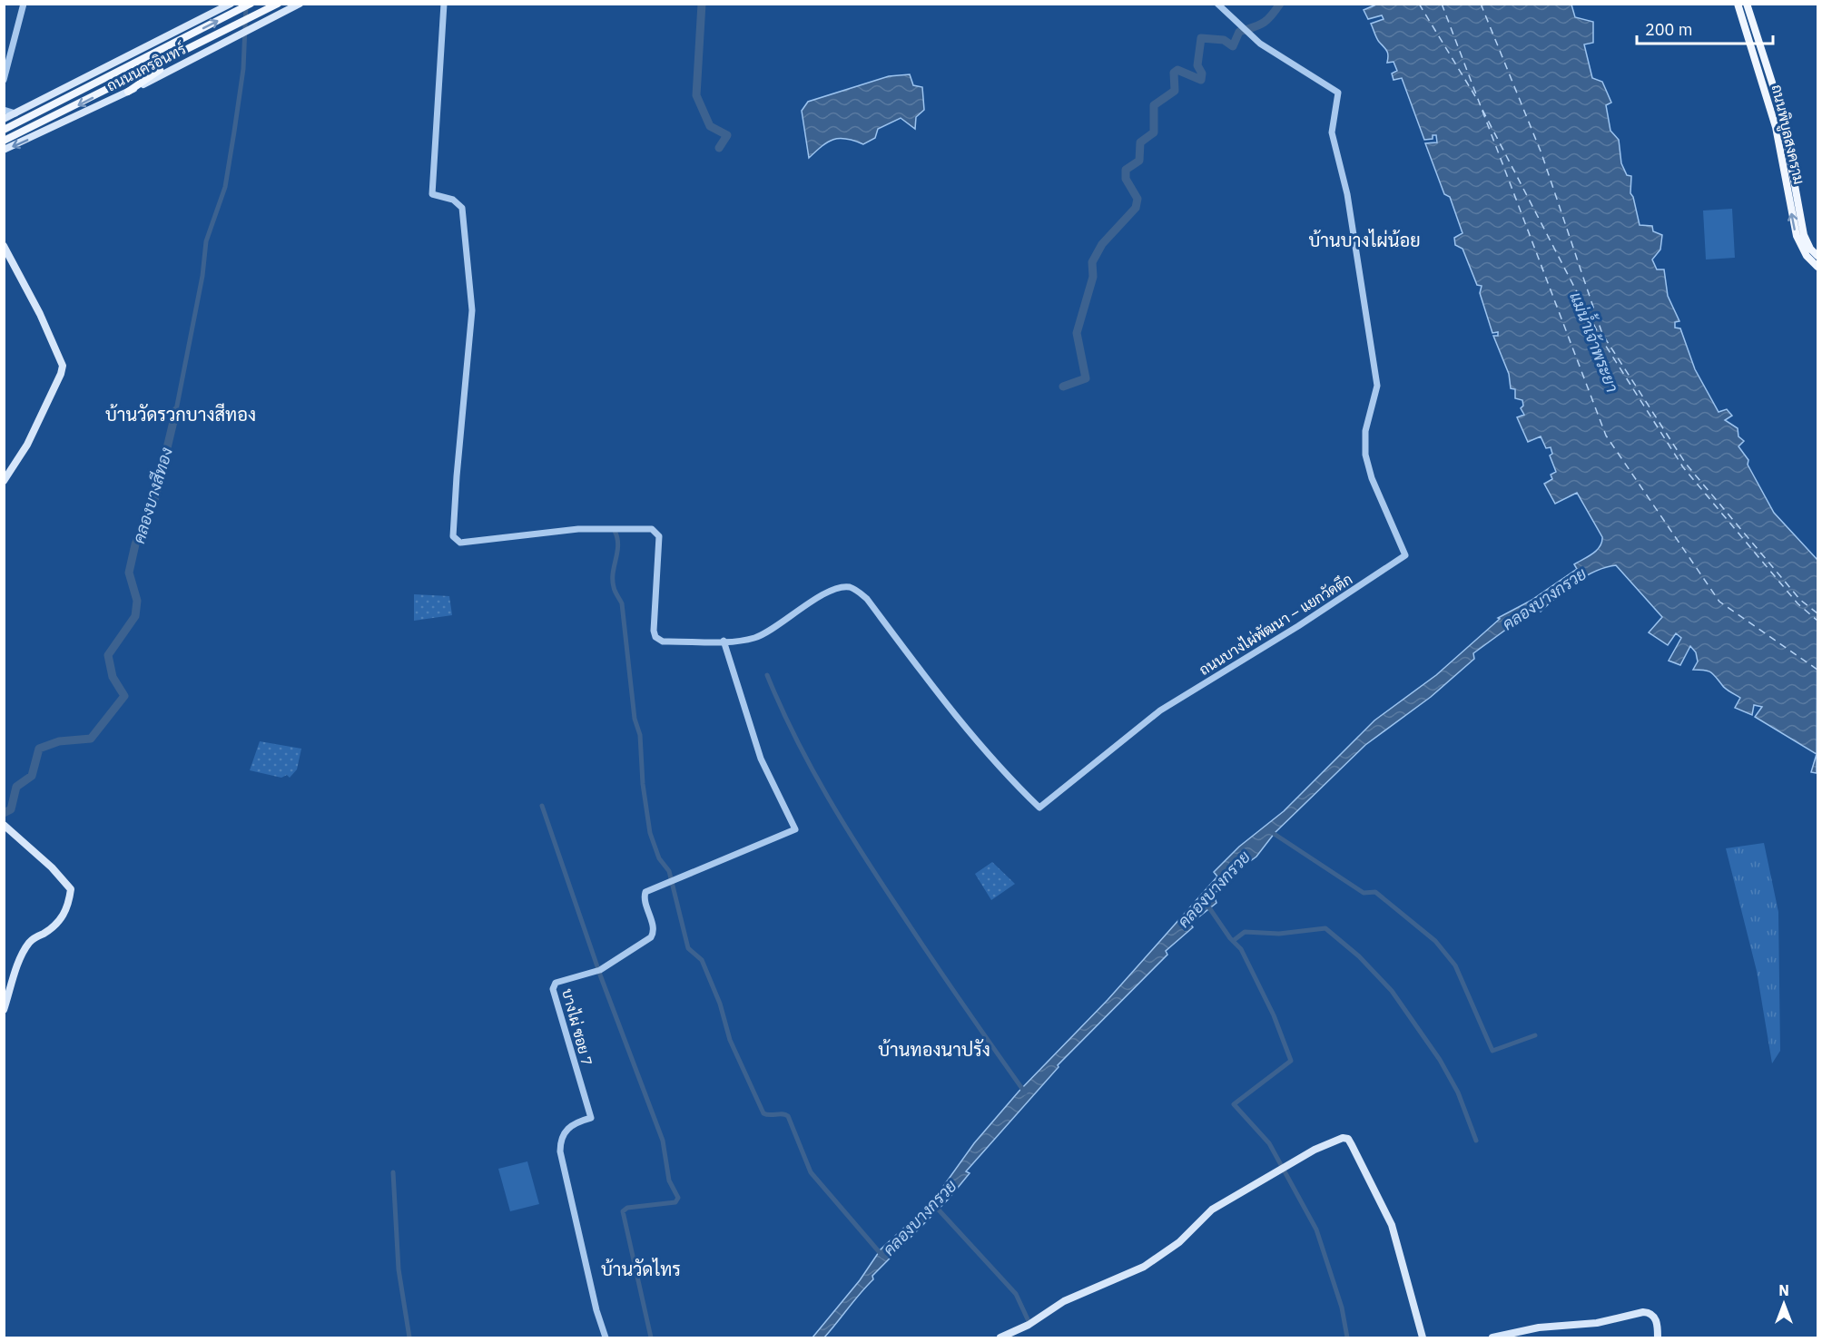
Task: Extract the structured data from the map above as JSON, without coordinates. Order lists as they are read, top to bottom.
{
  "streets": {
    "main road": ["ถนนนครอินทร์", "ถนนพิบูลสงคราม"],
    "street": ["ถนนบางไผ่พัฒนา – แยกวัดตึก", "บางไผ่ ซอย 7"]
  },
  "crossings": [
    ["ถนนบางไผ่พัฒนา – แยกวัดตึก", "บางไผ่ ซอย 7"]
  ],
  "districts": [
    "บ้านบางไผ่น้อย",
    "บ้านวัดรวกบางสีทอง",
    "บ้านทองนาปรัง",
    "บ้านวัดไทร"
  ],
  "water": ["แม่น้ำเจ้าพระยา", "คลองบางสีทอง", "คลองบางกรวย"],
  "scale_bar": "200 m",
  "north": "top"
}
